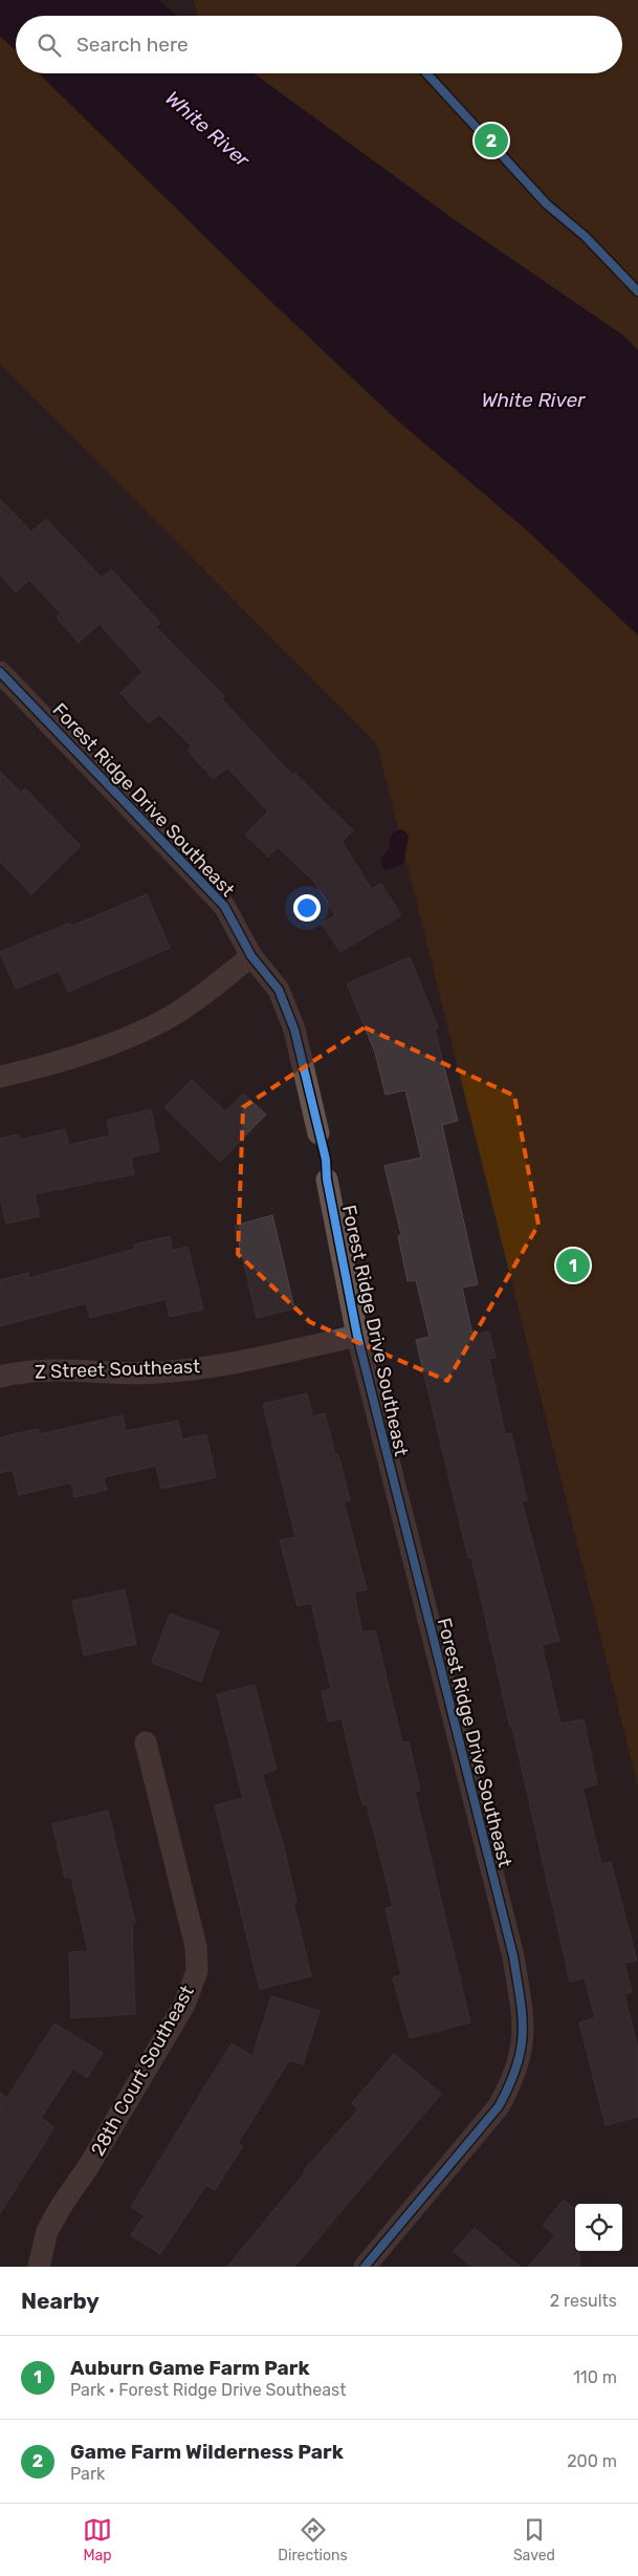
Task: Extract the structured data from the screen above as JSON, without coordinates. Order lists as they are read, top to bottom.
{
  "streets": {
    "street": ["Forest Ridge Drive Southeast", "Z Street Southeast", "28th Court Southeast"]
  },
  "crossings": [
    ["Forest Ridge Drive Southeast", "Z Street Southeast"]
  ],
  "water": ["White River"],
  "page": {
    "search": "Search here",
    "pins": ["2", "1"],
    "heading": ["Nearby", "2 results"],
    "list": [
      {
        "mark": "1",
        "name": "Auburn Game Farm Park",
        "note": "Park · Forest Ridge Drive Southeast",
        "value": "110 m"
      },
      {
        "mark": "2",
        "name": "Game Farm Wilderness Park",
        "note": "Park",
        "value": "200 m"
      }
    ],
    "nav": ["Map", "Directions", "Saved"]
  }
}
